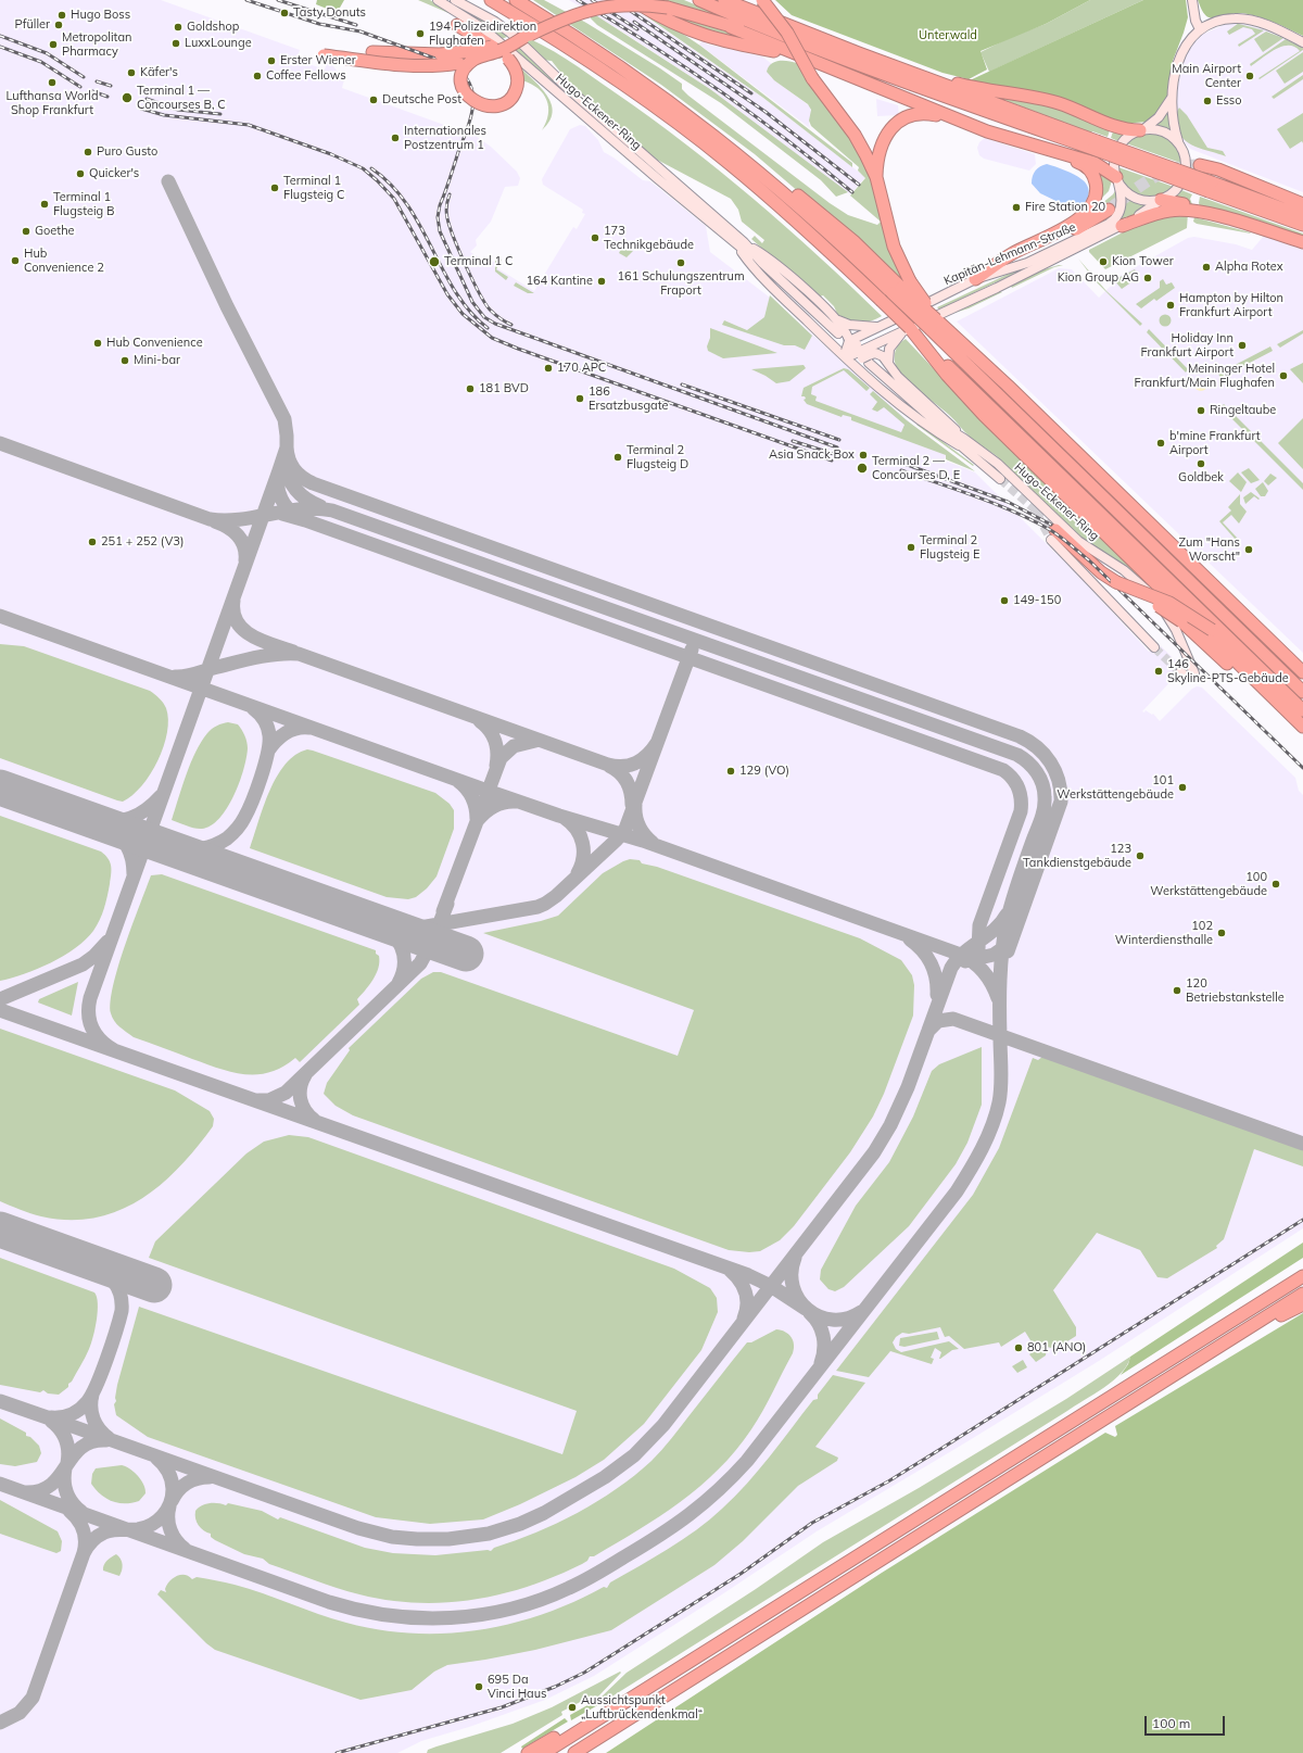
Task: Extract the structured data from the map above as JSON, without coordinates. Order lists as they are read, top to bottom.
{
  "streets": {
    "street": ["Hugo-Eckener-Ring", "Kapitän-Lehmann-Straße"]
  },
  "crossings": [
    ["Hugo-Eckener-Ring", "Kapitän-Lehmann-Straße"]
  ],
  "parks": ["Unterwald"],
  "places": [
    "Tasty Donuts",
    "Hugo Boss",
    "Pfüller",
    "Goldshop",
    "194 Polizeidirektion Flughafen",
    "LuxxLounge",
    "Metropolitan Pharmacy",
    "Erster Wiener",
    "Käfer's",
    "Coffee Fellows",
    "Main Airport Center",
    "Lufthansa World Shop Frankfurt",
    "Terminal 1 — Concourses B, C",
    "Deutsche Post",
    "Esso",
    "Internationales Postzentrum 1",
    "Puro Gusto",
    "Quicker's",
    "Terminal 1 Flugsteig C",
    "Terminal 1 Flugsteig B",
    "Fire Station 20",
    "Goethe",
    "173 Technikgebäude",
    "Hub Convenience 2",
    "Terminal 1 C",
    "Kion Tower",
    "161 Schulungszentrum Fraport",
    "Alpha Rotex",
    "Kion Group AG",
    "164 Kantine",
    "Hampton by Hilton Frankfurt Airport",
    "Hub Convenience",
    "Holiday Inn Frankfurt Airport",
    "Mini-bar",
    "170 APC",
    "Meininger Hotel Frankfurt/Main Flughafen",
    "181 BVD",
    "186 Ersatzbusgate",
    "Ringeltaube",
    "b'mine Frankfurt Airport",
    "Asia Snack Box",
    "Terminal 2 Flugsteig D",
    "Goldbek",
    "Terminal 2 — Concourses D, E",
    "251 + 252 (V3)",
    "Terminal 2 Flugsteig E",
    "Zum \"Hans Worscht\"",
    "149-150",
    "146 Skyline-PTS-Gebäude",
    "129 (VO)",
    "101 Werkstättengebäude",
    "123 Tankdienstgebäude",
    "100 Werkstättengebäude",
    "102 Winterdiensthalle",
    "120 Betriebstankstelle",
    "801 (ANO)",
    "695 Da Vinci Haus",
    "Aussichtspunkt „Luftbrückendenkmal“"
  ],
  "scale_bar": "100 m"
}
